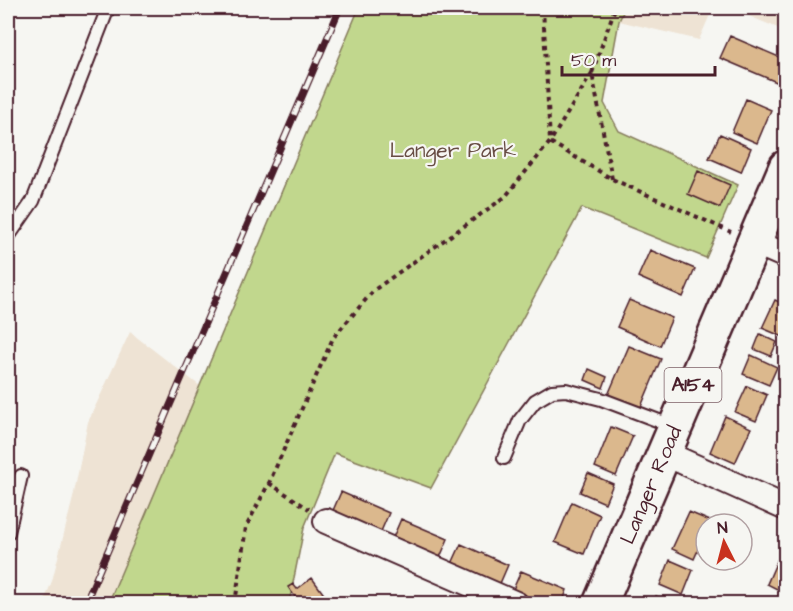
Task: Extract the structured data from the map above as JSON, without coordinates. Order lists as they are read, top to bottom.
{
  "streets": {
    "main road": ["A154", "Langer Road"]
  },
  "parks": ["Langer Park"],
  "scale_bar": "50 m",
  "north": "top"
}
